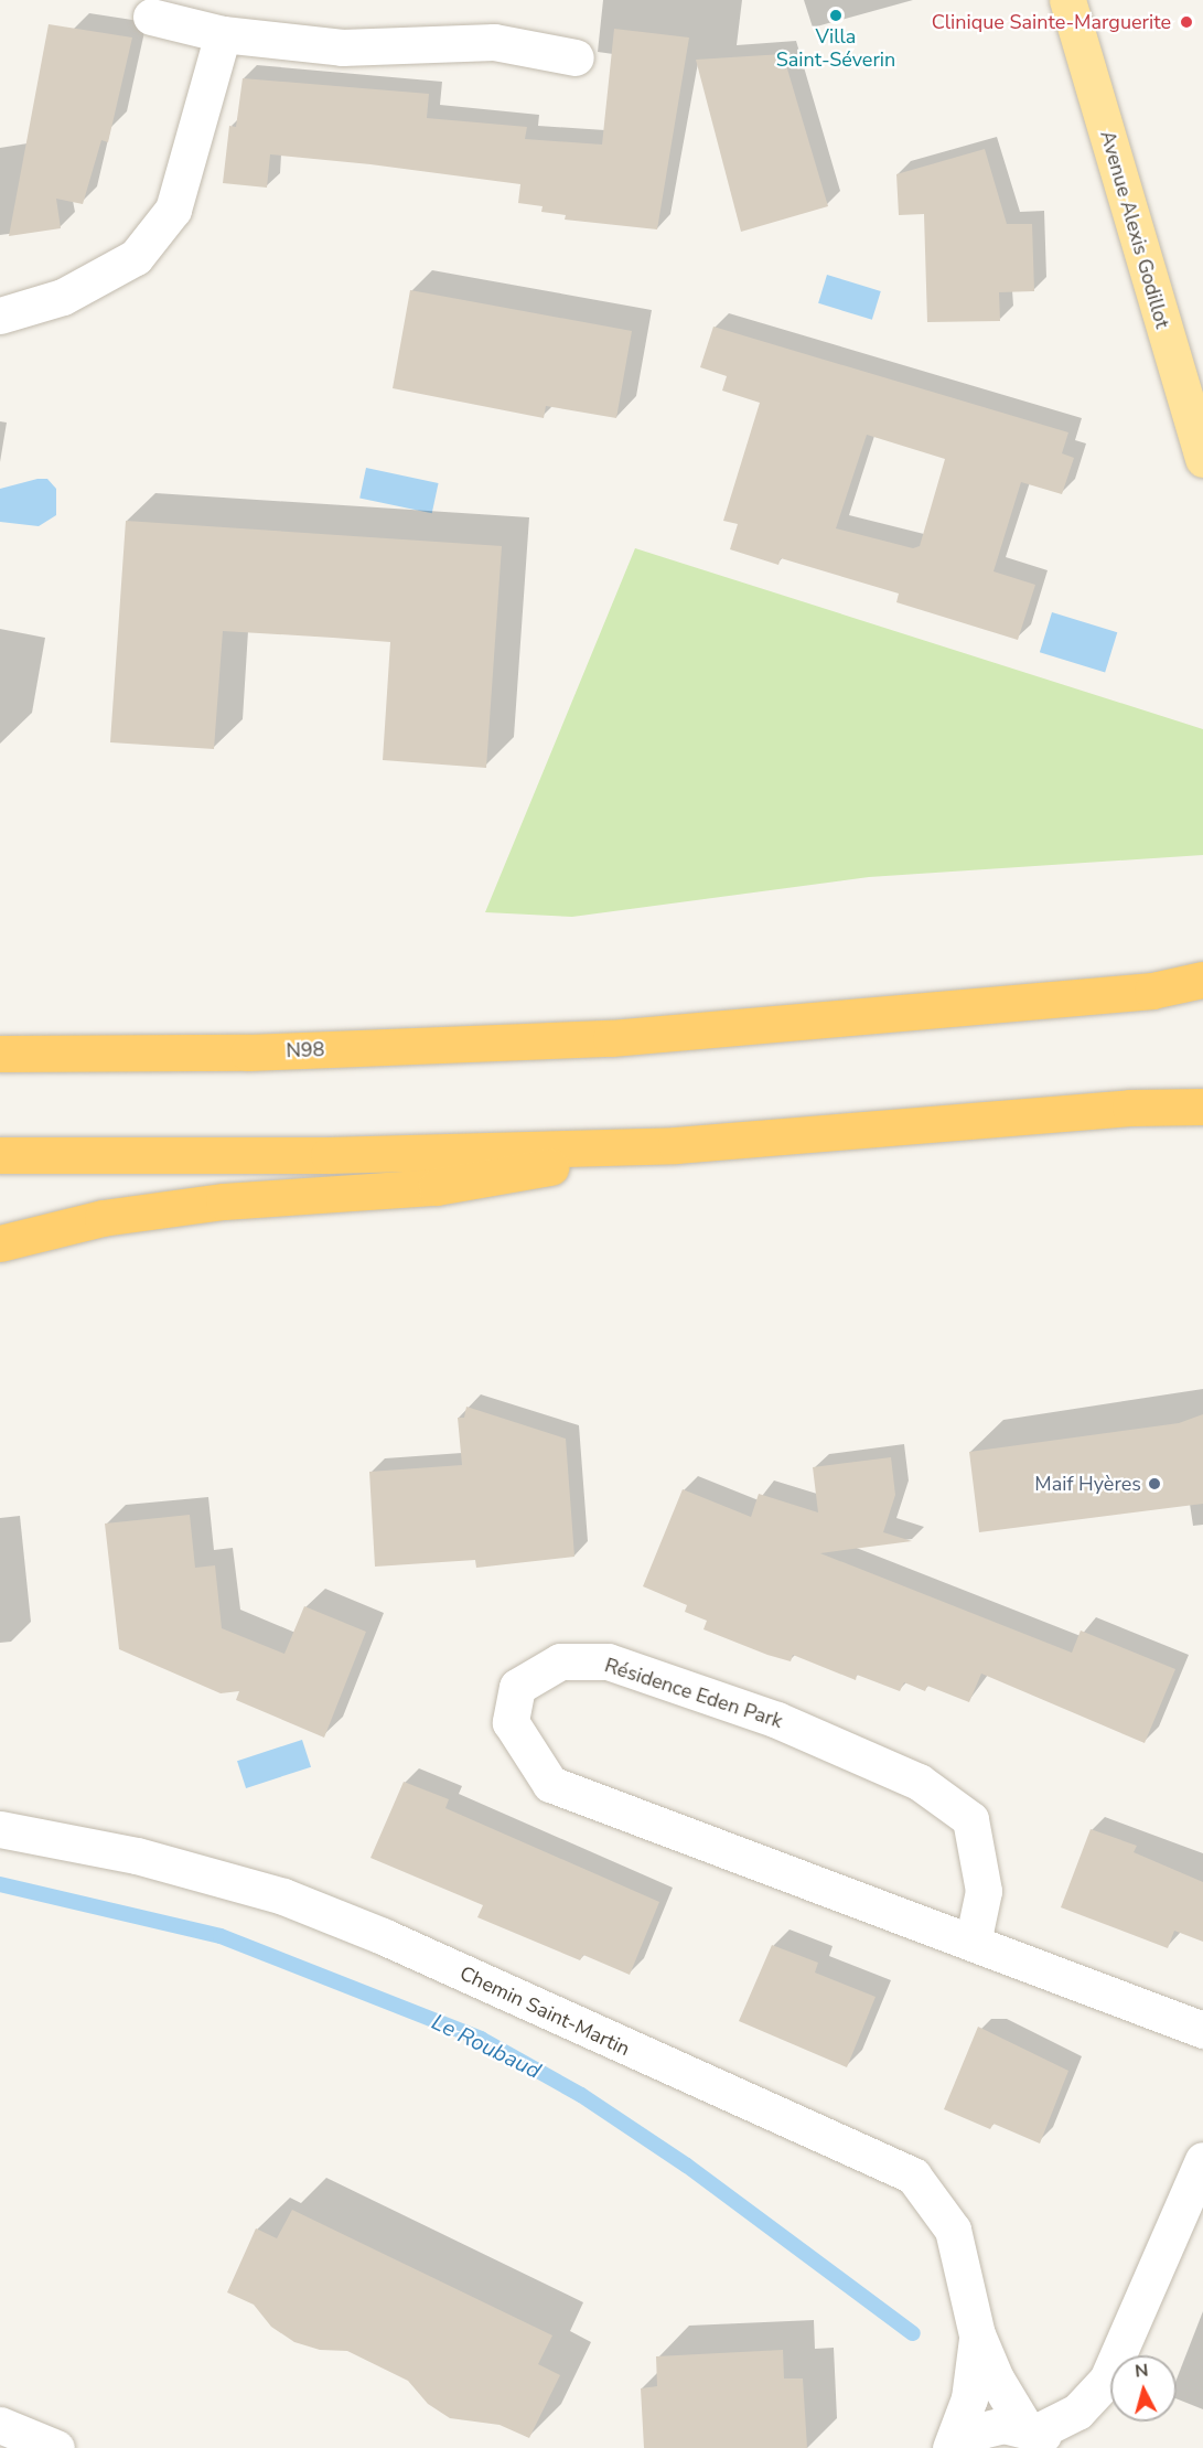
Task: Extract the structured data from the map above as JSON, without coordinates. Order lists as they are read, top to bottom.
{
  "streets": {
    "highway": ["N98"],
    "main road": ["Avenue Alexis Godillot"],
    "street": ["Résidence Eden Park", "Chemin Saint-Martin"]
  },
  "water": ["Le Roubaud"],
  "places": ["Villa Saint-Séverin", "Clinique Sainte-Marguerite", "Maif Hyères"],
  "north": "top"
}
